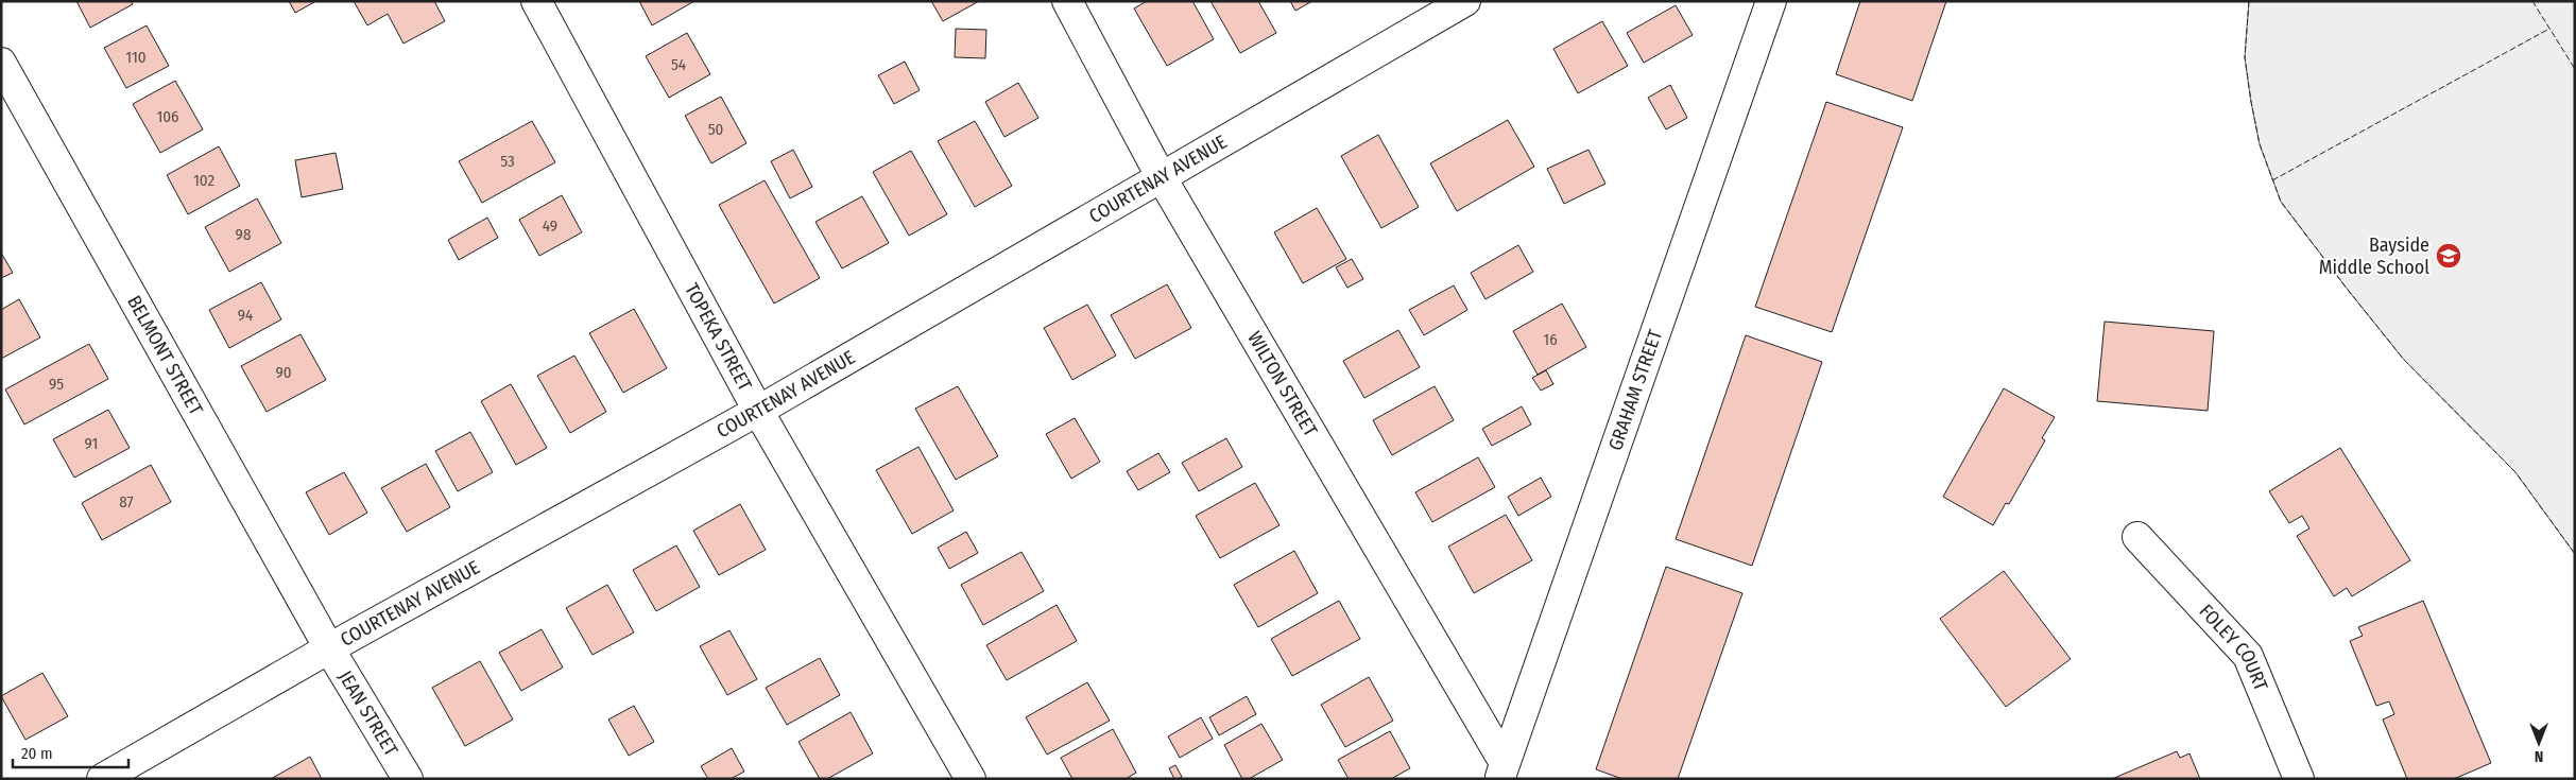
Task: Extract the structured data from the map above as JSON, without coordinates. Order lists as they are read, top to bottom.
{
  "streets": {
    "street": [
      "COURTENAY AVENUE",
      "TOPEKA STREET",
      "BELMONT STREET",
      "WILTON STREET",
      "GRAHAM STREET",
      "FOLEY COURT",
      "JEAN STREET"
    ]
  },
  "crossings": [
    ["COURTENAY AVENUE", "TOPEKA STREET"],
    ["COURTENAY AVENUE", "BELMONT STREET"],
    ["COURTENAY AVENUE", "WILTON STREET"],
    ["COURTENAY AVENUE", "JEAN STREET"],
    ["BELMONT STREET", "JEAN STREET"],
    ["WILTON STREET", "GRAHAM STREET"]
  ],
  "places": {
    "school or university": ["Bayside Middle School"]
  },
  "house_numbers": [
    "110",
    "54",
    "106",
    "50",
    "53",
    "102",
    "49",
    "98",
    "94",
    "16",
    "90",
    "95",
    "91",
    "87"
  ],
  "scale_bar": "20 m",
  "north": "bottom"
}
